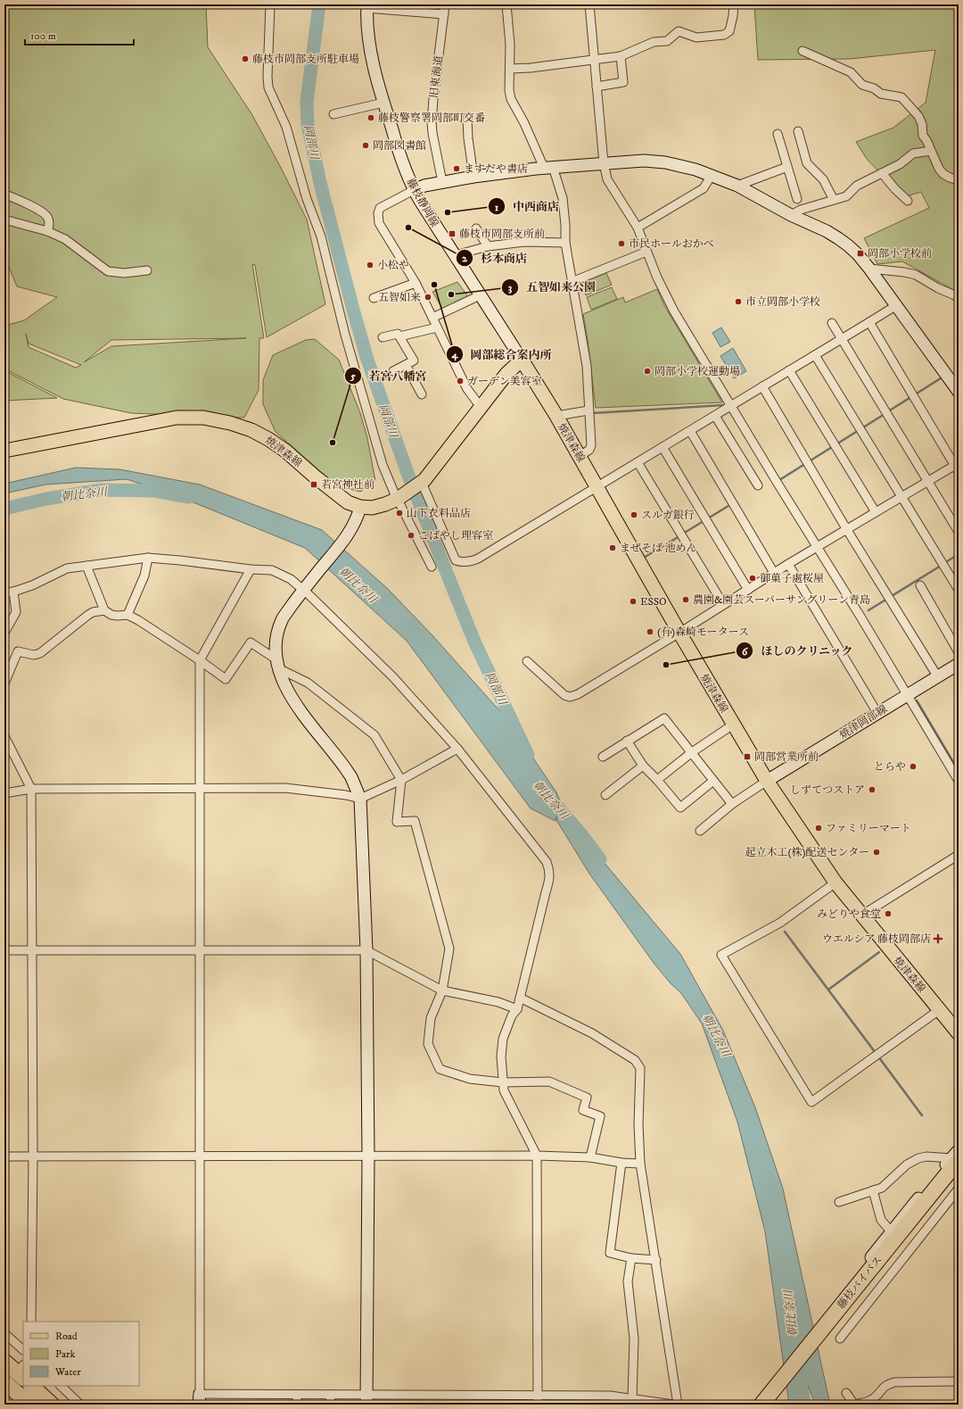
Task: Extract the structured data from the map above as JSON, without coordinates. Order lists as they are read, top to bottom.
{
  "streets": {
    "highway": ["藤枝バイパス"],
    "main road": ["焼津森線"],
    "street": ["旧東海道", "藤枝静岡線", "焼津岡部線"]
  },
  "crossings": [
    ["藤枝静岡線", "焼津森線"],
    ["焼津森線", "焼津岡部線"]
  ],
  "water": ["岡部川", "朝比奈川"],
  "places": {
    "other": [
      "藤枝市岡部支所駐車場",
      "藤枝警察署岡部町交番",
      "岡部図書館",
      "ますだや書店",
      "中西商店",
      "杉本商店",
      "市民ホールおかべ",
      "小松や",
      "岡部総合案内所",
      "五智如来公園",
      "五智如来",
      "市立岡部小学校",
      "岡部小学校運動場",
      "ガーデン美容室",
      "若宮八幡宮",
      "山下衣料品店",
      "スルガ銀行",
      "こばやし理容室",
      "まぜそば 池めん",
      "御菓子處桜屋",
      "農園&園芸スーパーサングリーン青島",
      "ESSO",
      "(有)森崎モータース",
      "ほしのクリニック",
      "とらや",
      "しずてつストア",
      "ファミリーマート",
      "起立木工(株)配送センター",
      "みどりや食堂"
    ],
    "transit": [
      "藤枝市岡部支所前",
      "岡部小学校前",
      "若宮神社前",
      "岡部営業所前"
    ],
    "health": ["ウエルシア 藤枝岡部店"]
  },
  "legend": ["Road", "Park", "Water"],
  "scale_bar": "100 m"
}
